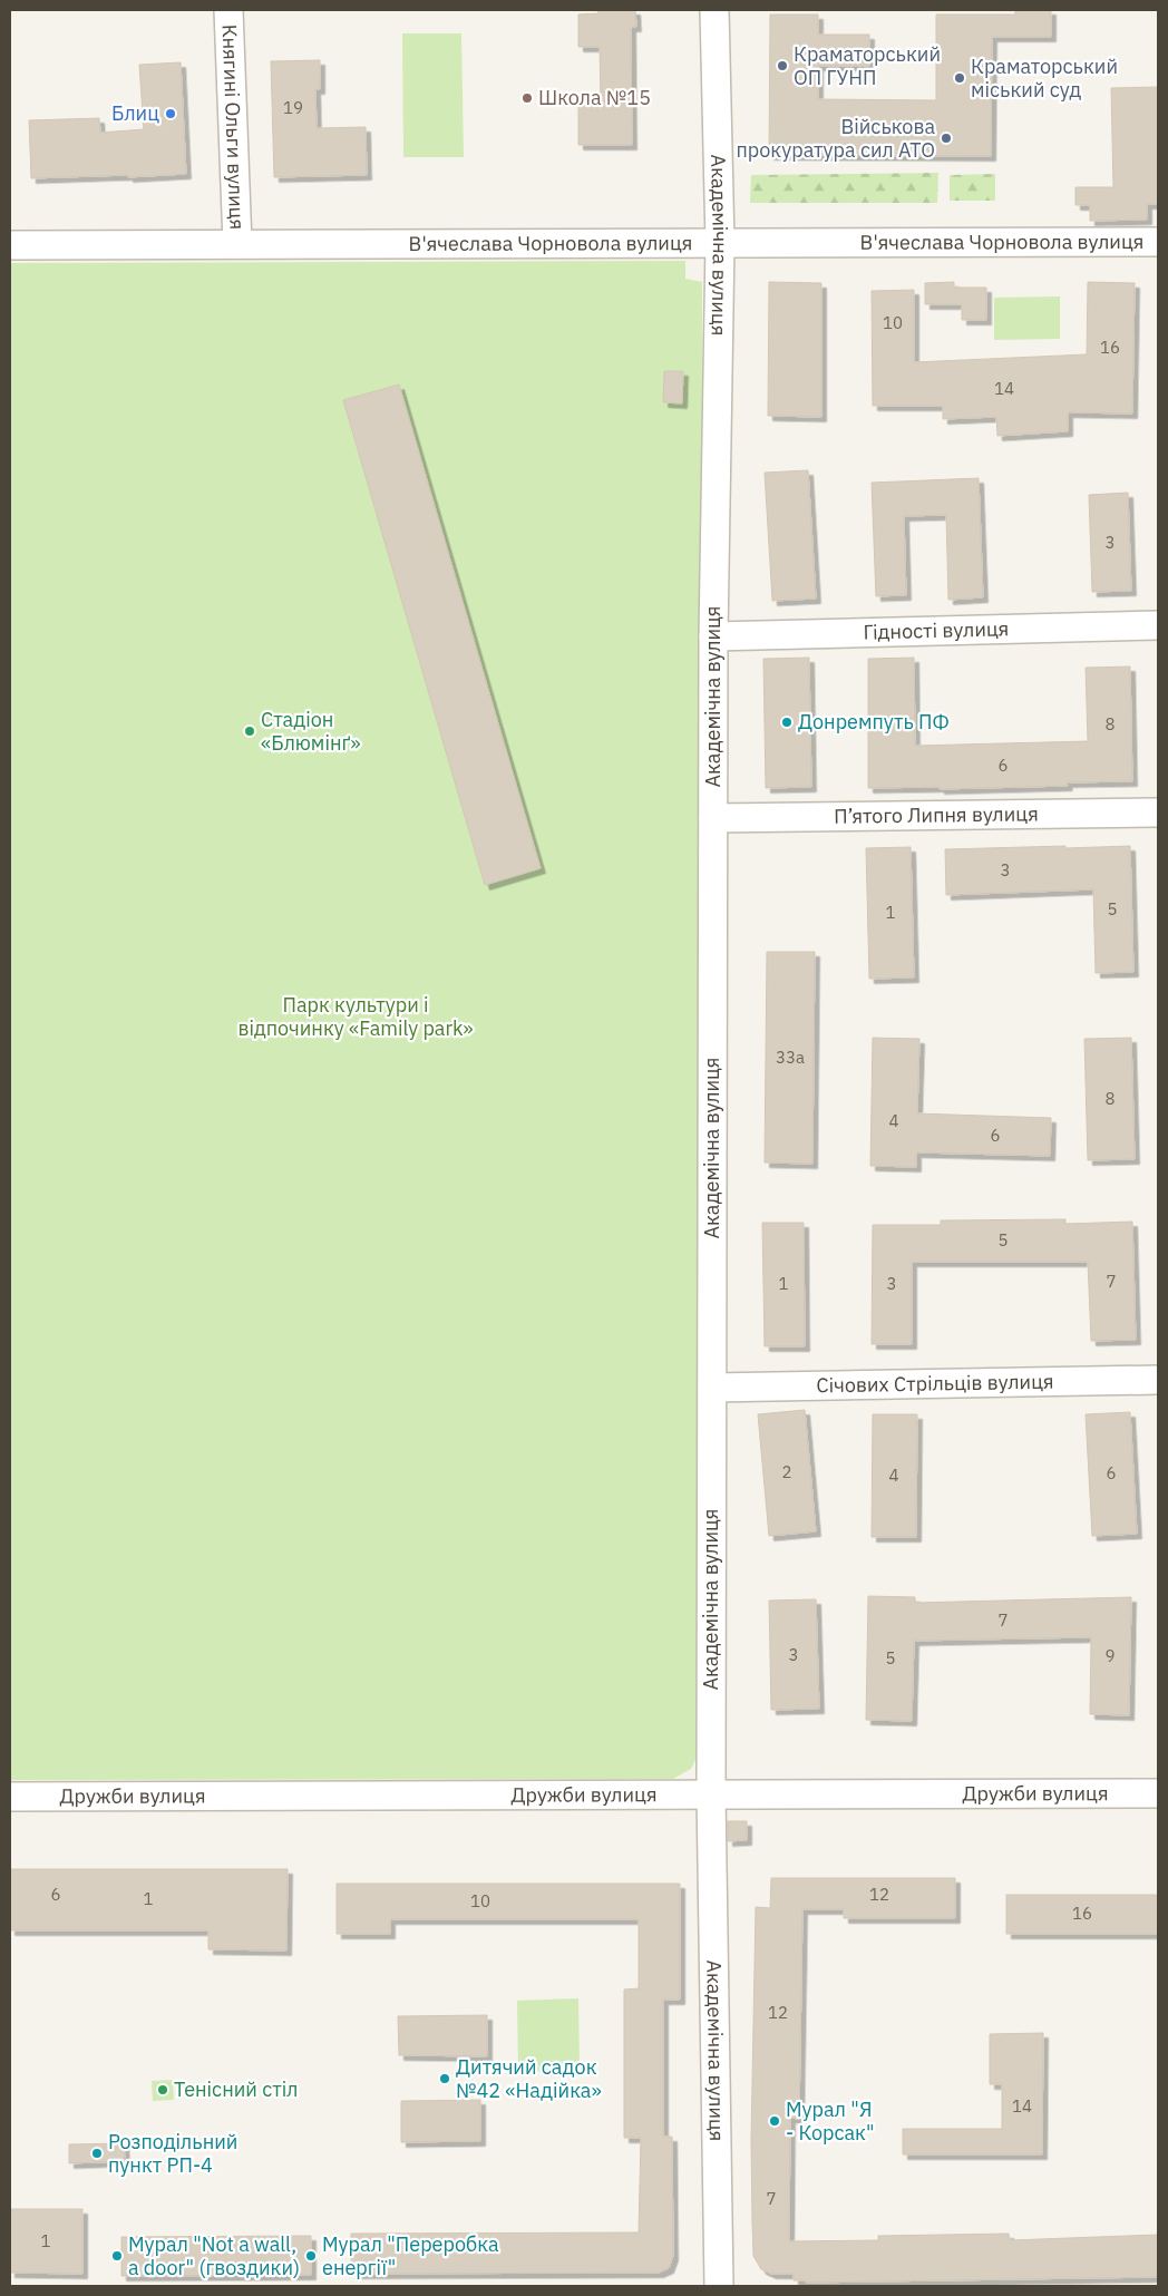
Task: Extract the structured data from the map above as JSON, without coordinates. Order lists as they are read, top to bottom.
{
  "streets": {
    "street": [
      "Княгині Ольги вулиця",
      "В'ячеслава Чорновола вулиця",
      "Академічна вулиця",
      "Гідності вулиця",
      "П’ятого Липня вулиця",
      "Січових Стрільців вулиця",
      "Дружби вулиця"
    ]
  },
  "crossings": [
    ["Княгині Ольги вулиця", "В'ячеслава Чорновола вулиця"],
    ["В'ячеслава Чорновола вулиця", "Академічна вулиця"],
    ["Академічна вулиця", "Гідності вулиця"],
    ["Академічна вулиця", "П’ятого Липня вулиця"],
    ["Академічна вулиця", "Січових Стрільців вулиця"],
    ["Академічна вулиця", "Дружби вулиця"]
  ],
  "parks": ["Парк культури і відпочинку «Family park»"],
  "places": [
    "Краматорський ОП ГУНП",
    "Краматорський міський суд",
    "Школа №15",
    "Блиц",
    "Військова прокуратура сил АТО",
    "Донремпуть ПФ",
    "Стадіон «Блюмінґ»",
    "Дитячий садок №42 «Надійка»",
    "Тенісний стіл",
    "Мурал \"Я - Корсак\"",
    "Розподільний пункт РП-4",
    "Мурал \"Not a wall, a door\" (гвоздики)",
    "Мурал \"Переробка енергії\""
  ],
  "house_numbers": [
    "19",
    "10",
    "16",
    "14",
    "3",
    "8",
    "6",
    "3",
    "5",
    "1",
    "33а",
    "8",
    "4",
    "6",
    "5",
    "7",
    "1",
    "3",
    "2",
    "6",
    "4",
    "7",
    "3",
    "9",
    "5",
    "6",
    "12",
    "1",
    "10",
    "16",
    "12",
    "14",
    "7",
    "1"
  ]
}
